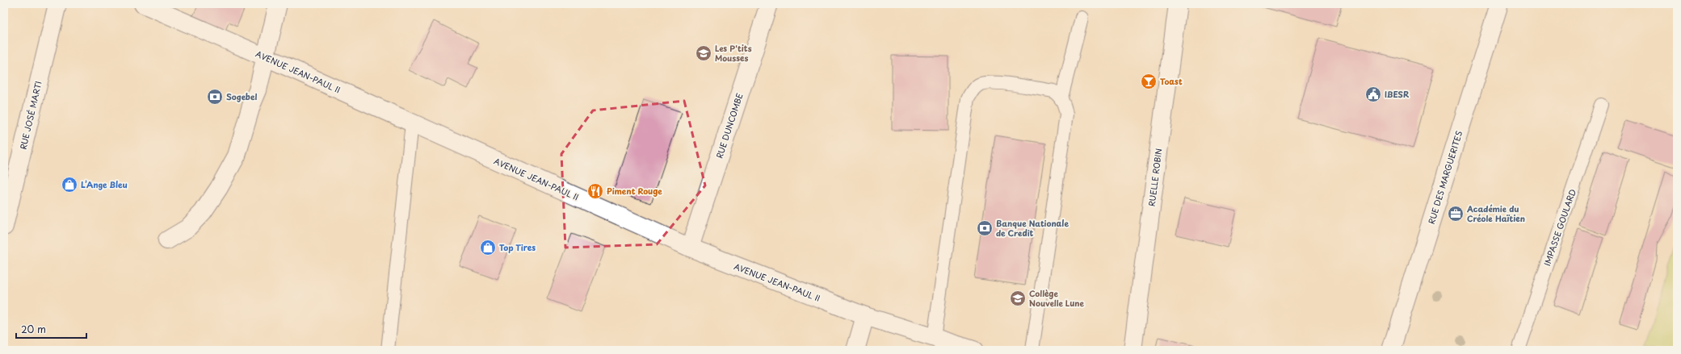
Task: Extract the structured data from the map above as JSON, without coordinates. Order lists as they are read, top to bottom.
{
  "streets": {
    "street": [
      "AVENUE JEAN-PAUL II",
      "RUE JOSÉ MARTI",
      "RUE DUNCOMBE",
      "RUELLE ROBIN",
      "RUE DES MARGUERITES"
    ],
    "lane": ["IMPASSE GOULARD"]
  },
  "crossings": [
    ["AVENUE JEAN-PAUL II", "RUE DUNCOMBE"]
  ],
  "places": {
    "school or university": ["Les P'tits Mousses", "Collège Nouvelle Lune"],
    "bar": ["Toast"],
    "public building": ["IBESR"],
    "bank": ["Sogebel", "Banque Nationale de Credit"],
    "shop": ["L’Ange Bleu", "Top Tires"],
    "restaurant": ["Piment Rouge"],
    "office": ["Académie du Créole Haïtien"]
  },
  "scale_bar": "20 m"
}
